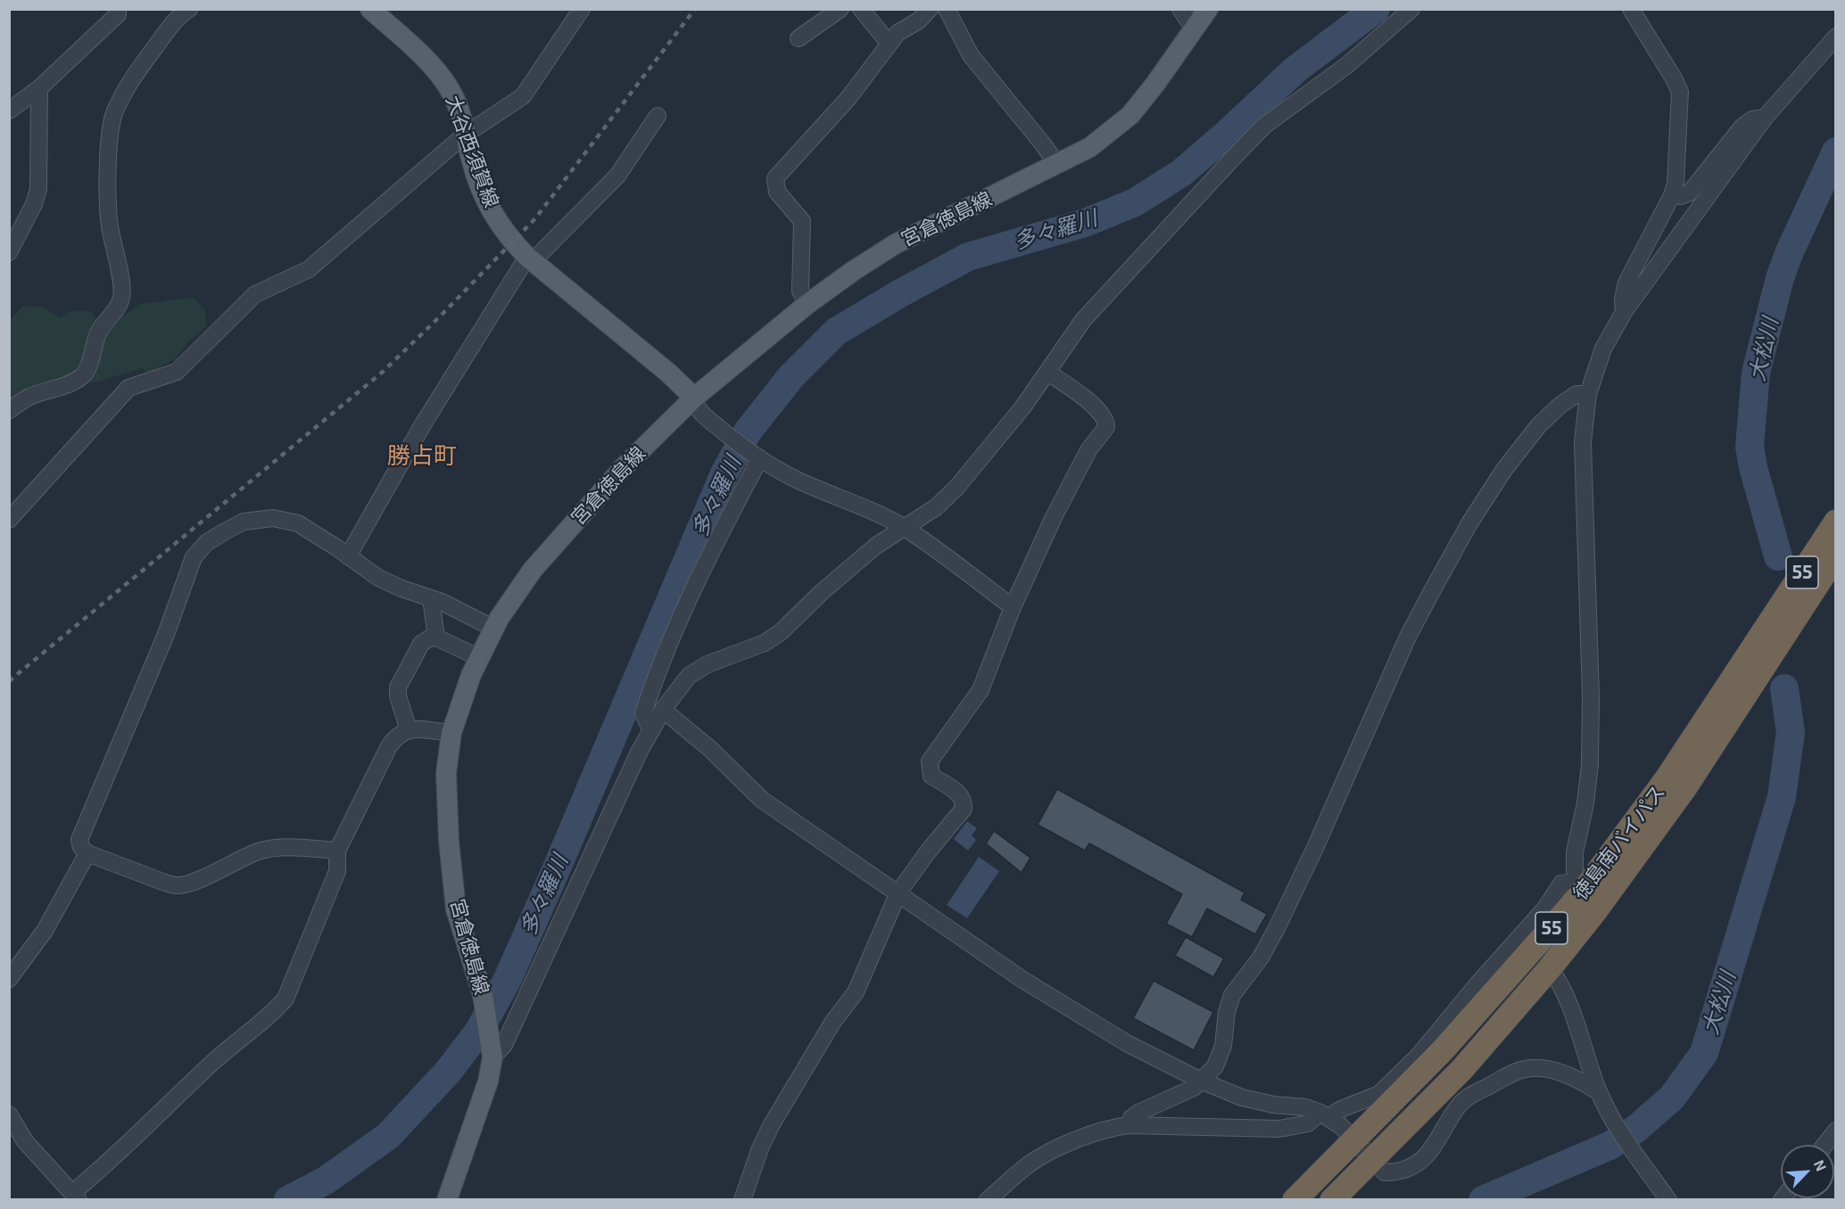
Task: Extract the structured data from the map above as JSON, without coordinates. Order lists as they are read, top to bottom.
{
  "streets": {
    "highway": ["55", "徳島南バイパス"],
    "main road": ["大谷西須賀線", "宮倉徳島線"]
  },
  "crossings": [
    ["大谷西須賀線", "宮倉徳島線"]
  ],
  "districts": ["勝占町"],
  "water": ["多々羅川", "大松川"],
  "north": "top right"
}
